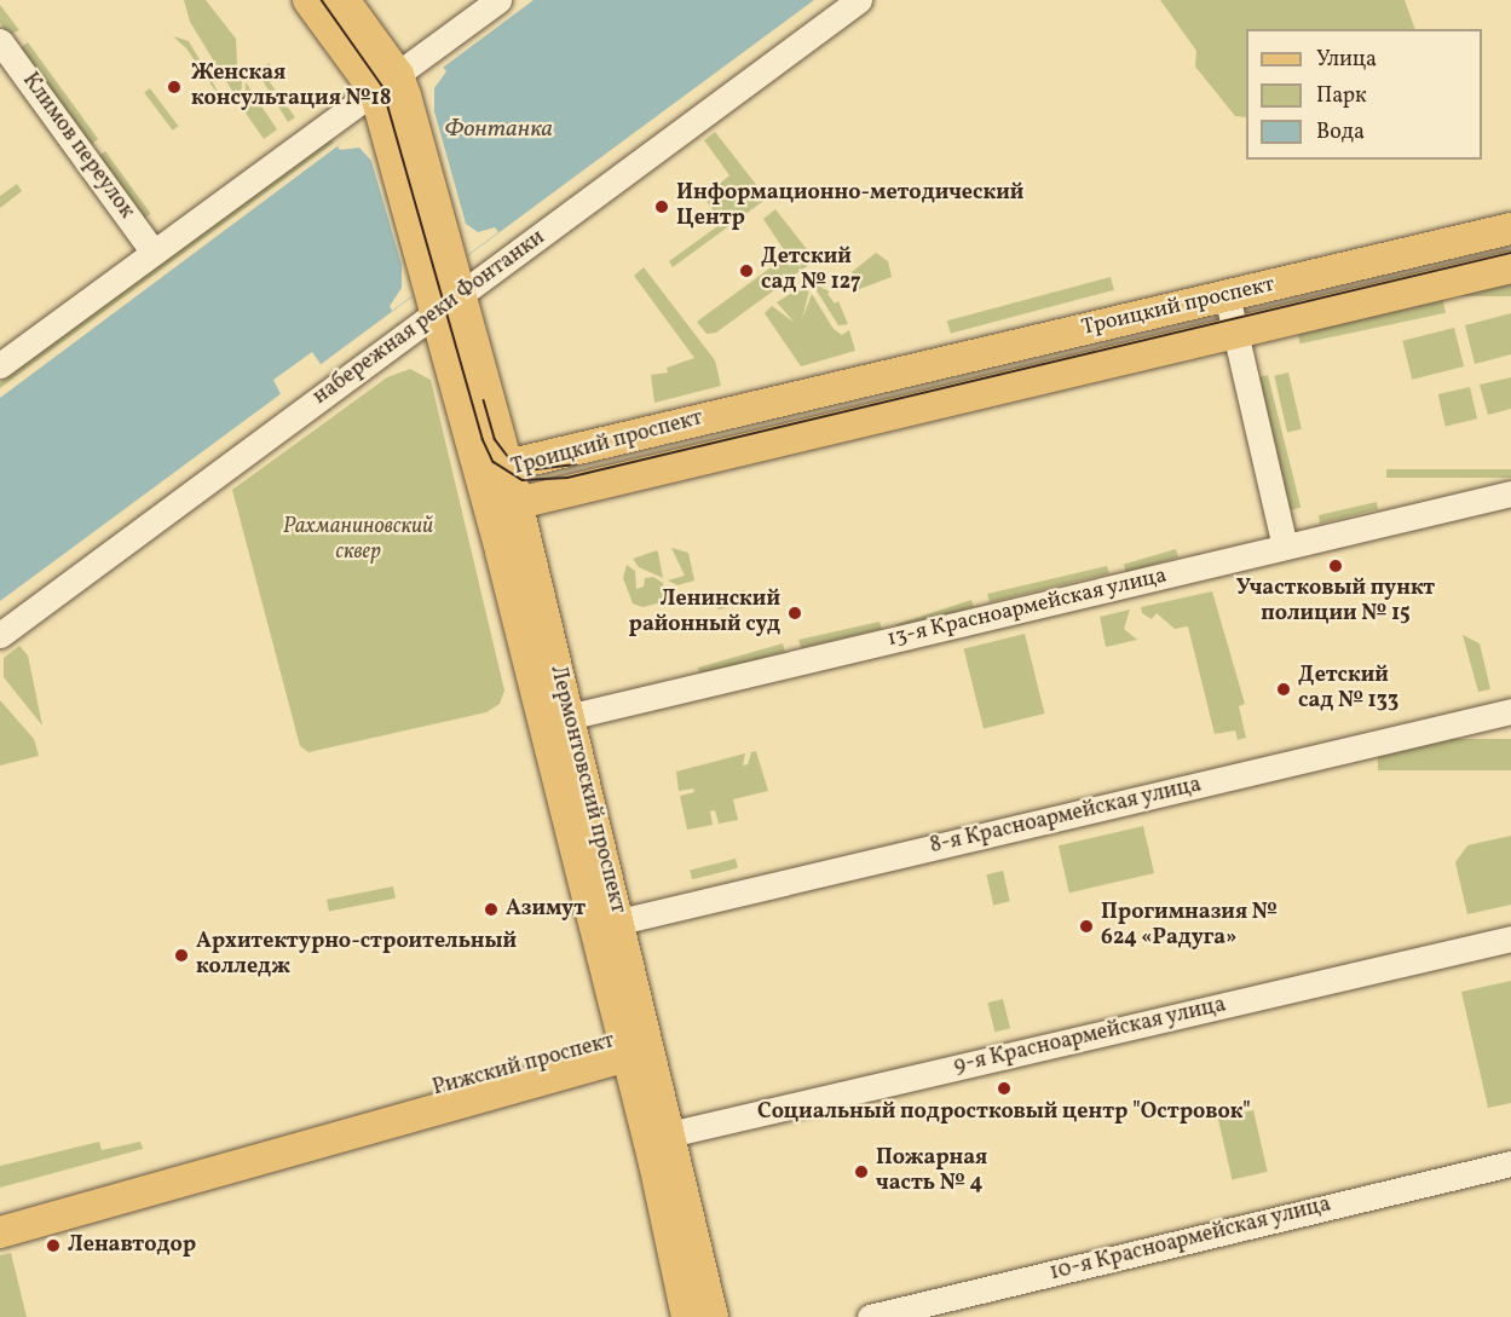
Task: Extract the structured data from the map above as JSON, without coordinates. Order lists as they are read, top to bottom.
{
  "streets": {
    "main road": ["Троицкий проспект", "Лермонтовский проспект", "Рижский проспект"],
    "street": [
      "Климов переулок",
      "набережная реки Фонтанки",
      "13-я Красноармейская улица",
      "8-я Красноармейская улица",
      "9-я Красноармейская улица",
      "10-я Красноармейская улица"
    ]
  },
  "crossings": [
    ["Троицкий проспект", "Лермонтовский проспект"],
    ["набережная реки Фонтанки", "Лермонтовский проспект"],
    ["13-я Красноармейская улица", "Лермонтовский проспект"],
    ["Лермонтовский проспект", "8-я Красноармейская улица"],
    ["Лермонтовский проспект", "9-я Красноармейская улица"],
    ["Лермонтовский проспект", "Рижский проспект"]
  ],
  "water": ["Фонтанка"],
  "parks": ["Рахманиновский сквер"],
  "places": [
    "Женская консультация №18",
    "Информационно-методический Центр",
    "Детский сад № 127",
    "Участковый пункт полиции № 15",
    "Ленинский районный суд",
    "Детский сад № 133",
    "Азимут",
    "Прогимназия № 624 «Радуга»",
    "Архитектурно-строительный колледж",
    "Социальный подростковый центр \"Островок\"",
    "Пожарная часть № 4",
    "Ленавтодор"
  ],
  "legend": ["Улица", "Парк", "Вода"]
}
